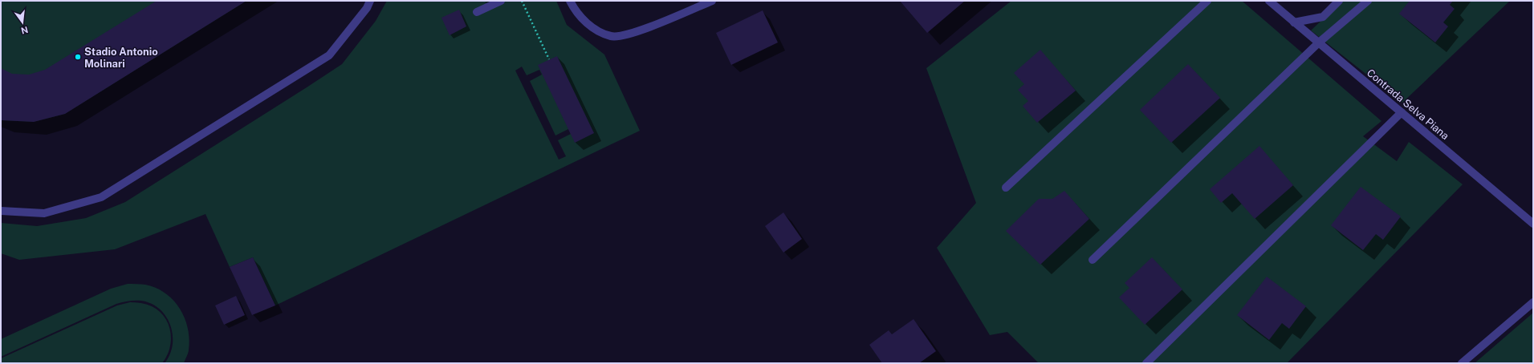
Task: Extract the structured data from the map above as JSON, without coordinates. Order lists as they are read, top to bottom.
{
  "streets": {
    "street": ["Contrada Selva Piana"]
  },
  "places": ["Stadio Antonio Molinari"],
  "north": "bottom"
}
